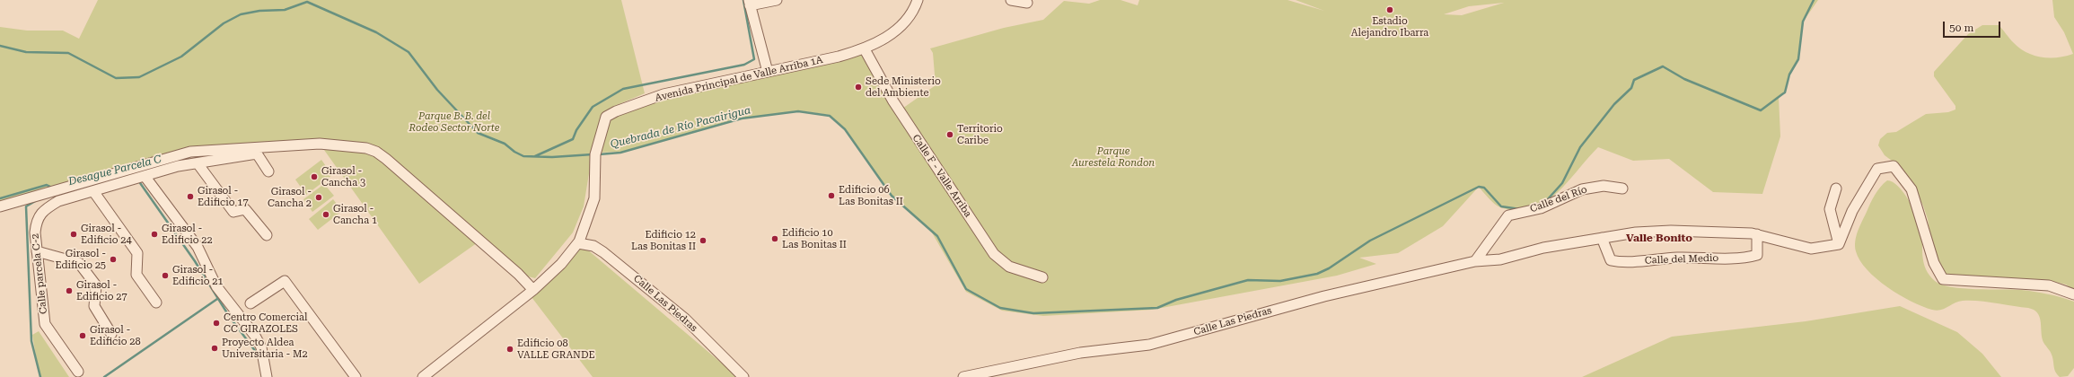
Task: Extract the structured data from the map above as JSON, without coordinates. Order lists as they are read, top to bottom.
{
  "streets": {
    "street": [
      "Avenida Principal de Valle Arriba 1A",
      "Calle F - Valle Arriba",
      "Calle del Río",
      "Calle del Medio",
      "Calle parcela C-2",
      "Calle Las Piedras"
    ]
  },
  "crossings": [
    ["Avenida Principal de Valle Arriba 1A", "Calle F - Valle Arriba"],
    ["Avenida Principal de Valle Arriba 1A", "Calle Las Piedras"],
    ["Calle del Río", "Calle Las Piedras"],
    ["Calle del Medio", "Calle Las Piedras"]
  ],
  "districts": ["Valle Bonito"],
  "water": ["Quebrada de Río Pacairigua", "Desague Parcela C"],
  "parks": ["Parque B. B. del Rodeo Sector Norte", "Parque Aurestela Rondon"],
  "places": [
    "Estadio Alejandro Ibarra",
    "Sede Ministerio del Ambiente",
    "Territorio Caribe",
    "Girasol - Cancha 3",
    "Edificio 06 Las Bonitas II",
    "Girasol - Edificio 17",
    "Girasol - Cancha 2",
    "Girasol - Cancha 1",
    "Girasol - Edificio 24",
    "Girasol - Edificio 22",
    "Edificio 10 Las Bonitas II",
    "Edificio 12 Las Bonitas II",
    "Girasol - Edificio 25",
    "Girasol - Edificio 21",
    "Girasol - Edificio 27",
    "Centro Comercial CC GIRAZOLES",
    "Girasol - Edificio 28",
    "Proyecto Aldea Universitaria - M2",
    "Edificio 08 VALLE GRANDE"
  ],
  "scale_bar": "50 m"
}
